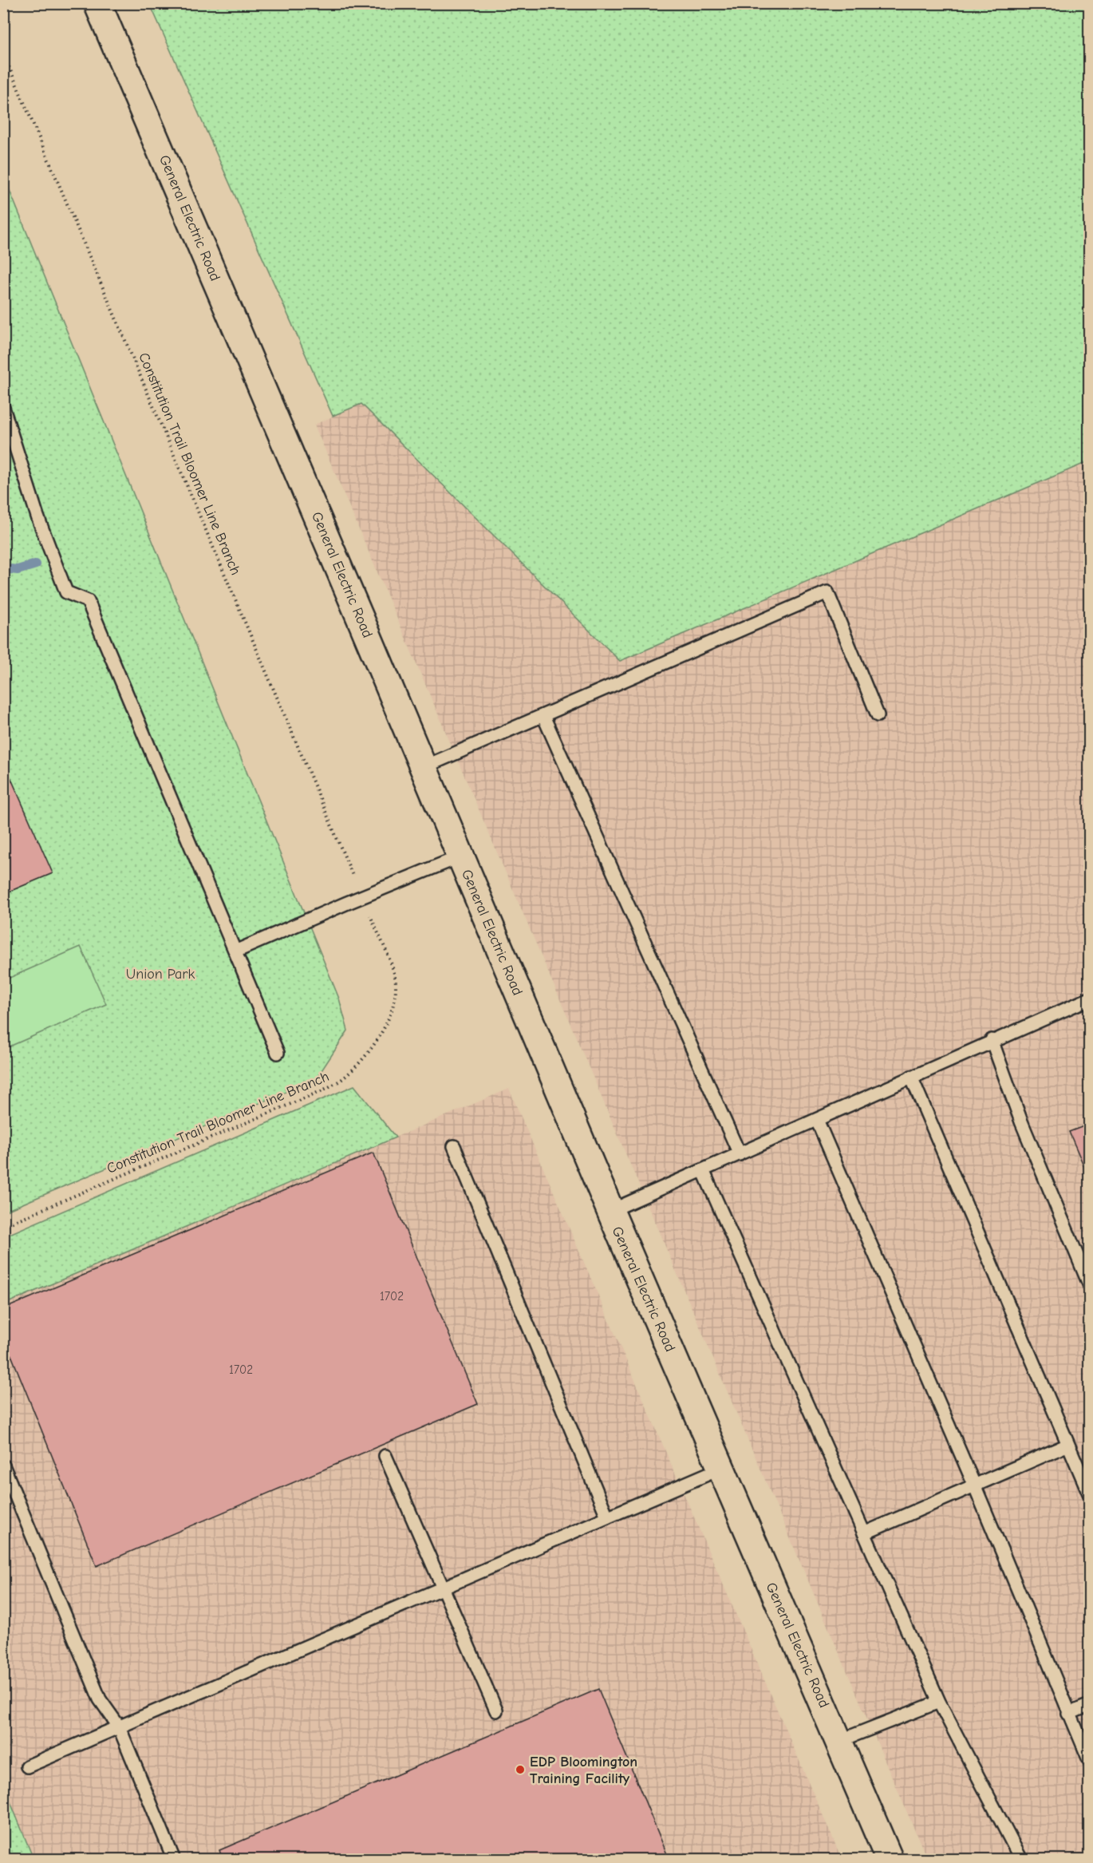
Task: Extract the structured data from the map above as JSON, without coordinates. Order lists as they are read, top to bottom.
{
  "streets": {
    "main road": ["General Electric Road"],
    "path": ["Constitution Trail Bloomer Line Branch"]
  },
  "parks": ["Union Park"],
  "places": ["EDP Bloomington Training Facility"],
  "house_numbers": ["1702", "1702"]
}
